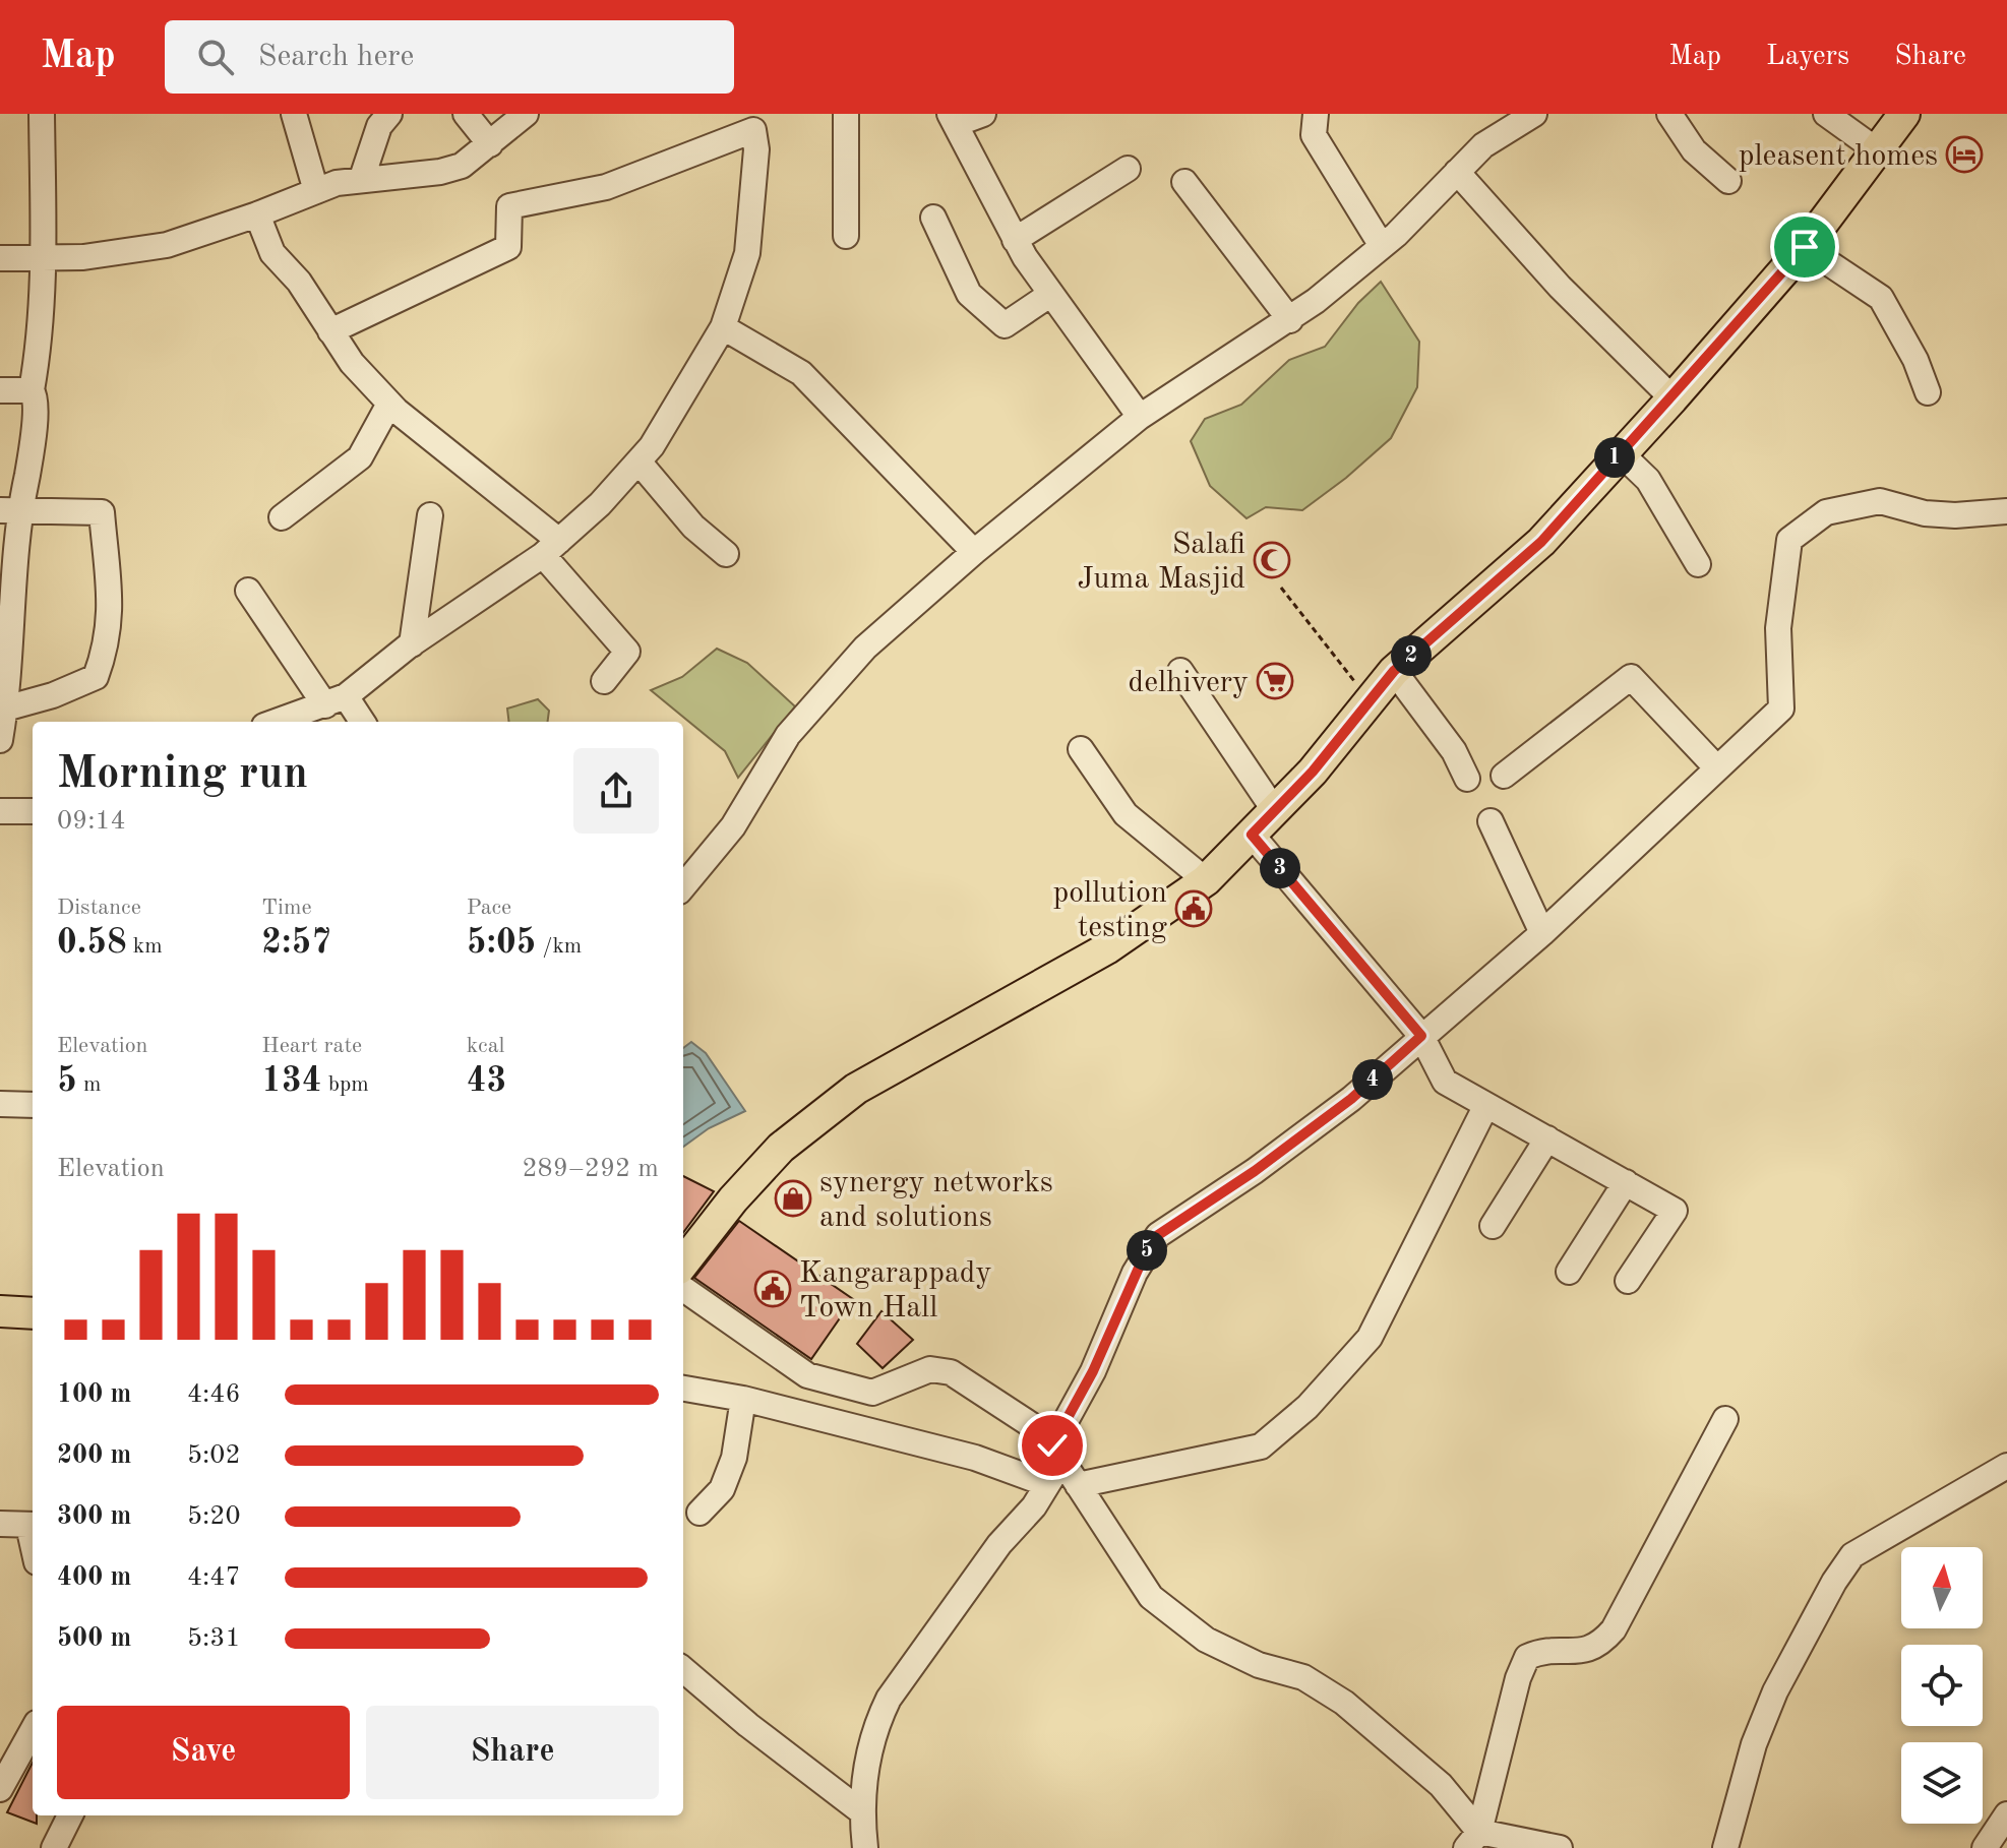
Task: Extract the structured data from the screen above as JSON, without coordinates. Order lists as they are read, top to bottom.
{
  "places": {
    "hotel": ["pleasent homes"],
    "mosque": ["Salafi Juma Masjid"],
    "supermarket": ["delhivery"],
    "public building": ["pollution testing", "Kangarappady Town Hall"],
    "shop": ["synergy networks and solutions"]
  },
  "north": "top",
  "page": {
    "header": "Map",
    "search": "Search here",
    "nav": ["Map", "Layers", "Share"],
    "pins": [
      "1",
      "2",
      "3",
      "4",
      "5"
    ],
    "heading": ["Morning run", "09:14"],
    "stats": [
      ["Distance", "0.58 km"],
      ["Time", "2:57"],
      ["Pace", "5:05 /km"],
      ["Elevation", "5 m"],
      ["Heart rate", "134 bpm"],
      ["kcal", "43"]
    ],
    "chart": ["Elevation", "289–292 m"],
    "list": [
      {
        "name": "100 m",
        "note": "4:46"
      },
      {
        "name": "200 m",
        "note": "5:02"
      },
      {
        "name": "300 m",
        "note": "5:20"
      },
      {
        "name": "400 m",
        "note": "4:47"
      },
      {
        "name": "500 m",
        "note": "5:31"
      }
    ],
    "buttons": ["Save", "Share"]
  }
}
